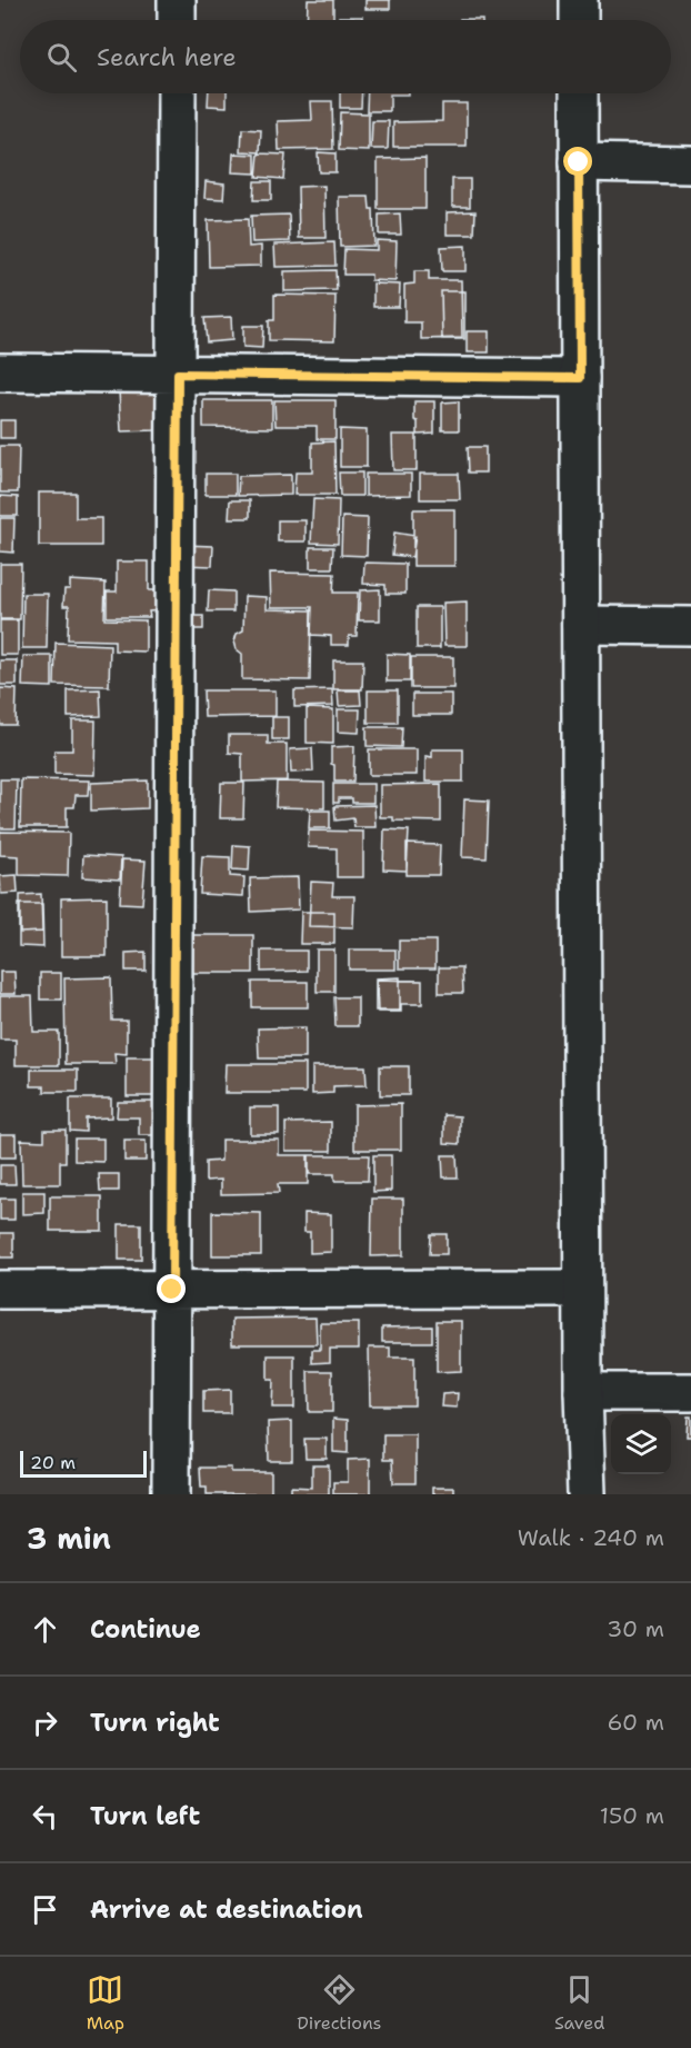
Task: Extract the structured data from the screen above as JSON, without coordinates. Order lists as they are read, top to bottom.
{
  "scale_bar": "20 m",
  "page": {
    "search": "Search here",
    "scale": "20 m",
    "heading": ["3 min", "Walk · 240 m"],
    "list": [
      ["Continue", "30 m"],
      ["Turn right", "60 m"],
      ["Turn left", "150 m"],
      "Arrive at destination"
    ],
    "nav": ["Map", "Directions", "Saved"]
  }
}
